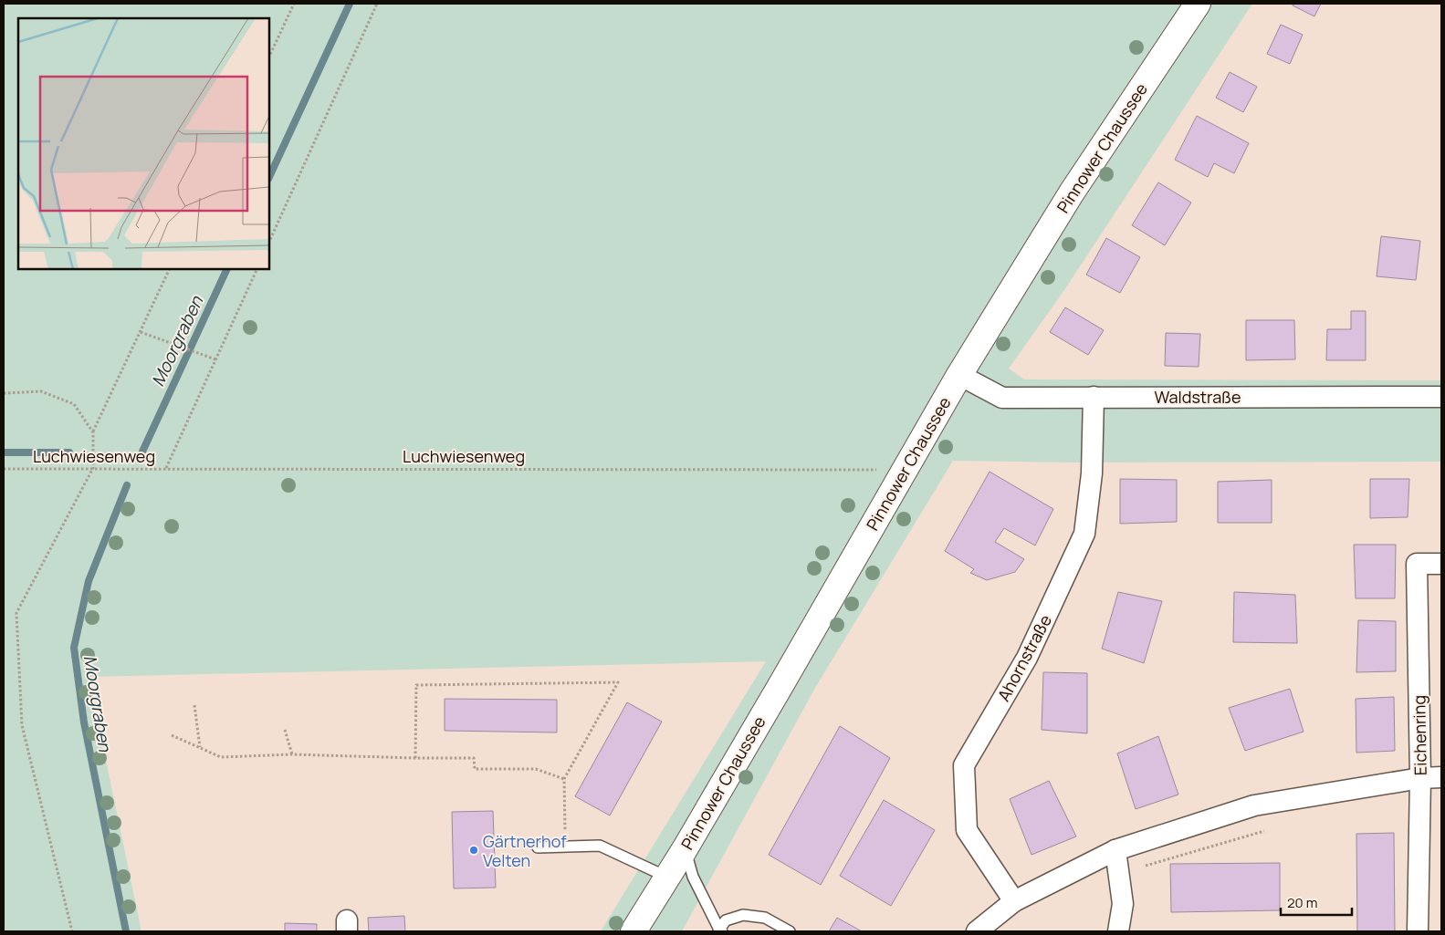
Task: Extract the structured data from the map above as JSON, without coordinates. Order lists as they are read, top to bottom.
{
  "streets": {
    "main road": ["Pinnower Chaussee"],
    "street": ["Waldstraße", "Ahornstraße", "Eichenring"],
    "path": ["Luchwiesenweg"]
  },
  "crossings": [
    ["Pinnower Chaussee", "Waldstraße"],
    ["Pinnower Chaussee", "Luchwiesenweg"],
    ["Waldstraße", "Ahornstraße"]
  ],
  "water": ["Moorgraben"],
  "places": ["Gärtnerhof Velten"],
  "scale_bar": "20 m"
}
